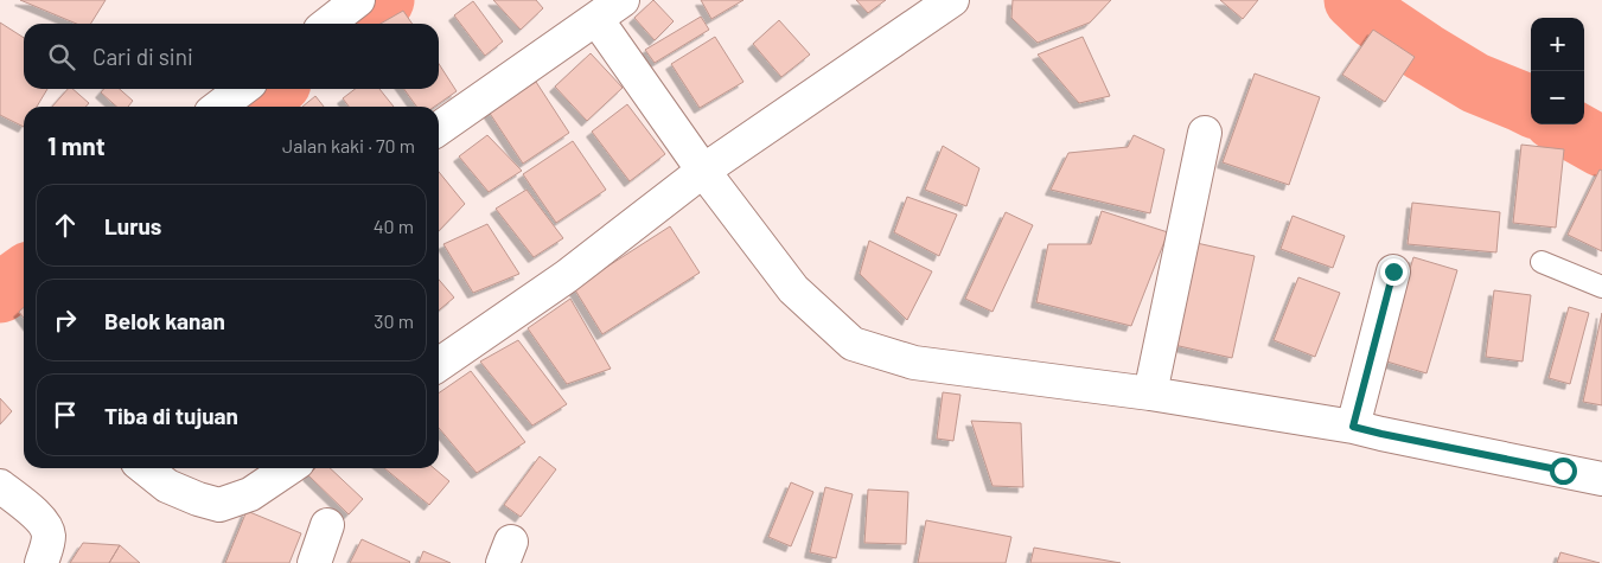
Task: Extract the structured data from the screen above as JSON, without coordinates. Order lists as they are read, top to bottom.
{
  "page": {
    "map_buttons": ["+", "−"],
    "search": "Cari di sini",
    "heading": ["1 mnt", "Jalan kaki · 70 m"],
    "list": [
      ["Lurus", "40 m"],
      ["Belok kanan", "30 m"],
      "Tiba di tujuan"
    ]
  }
}
